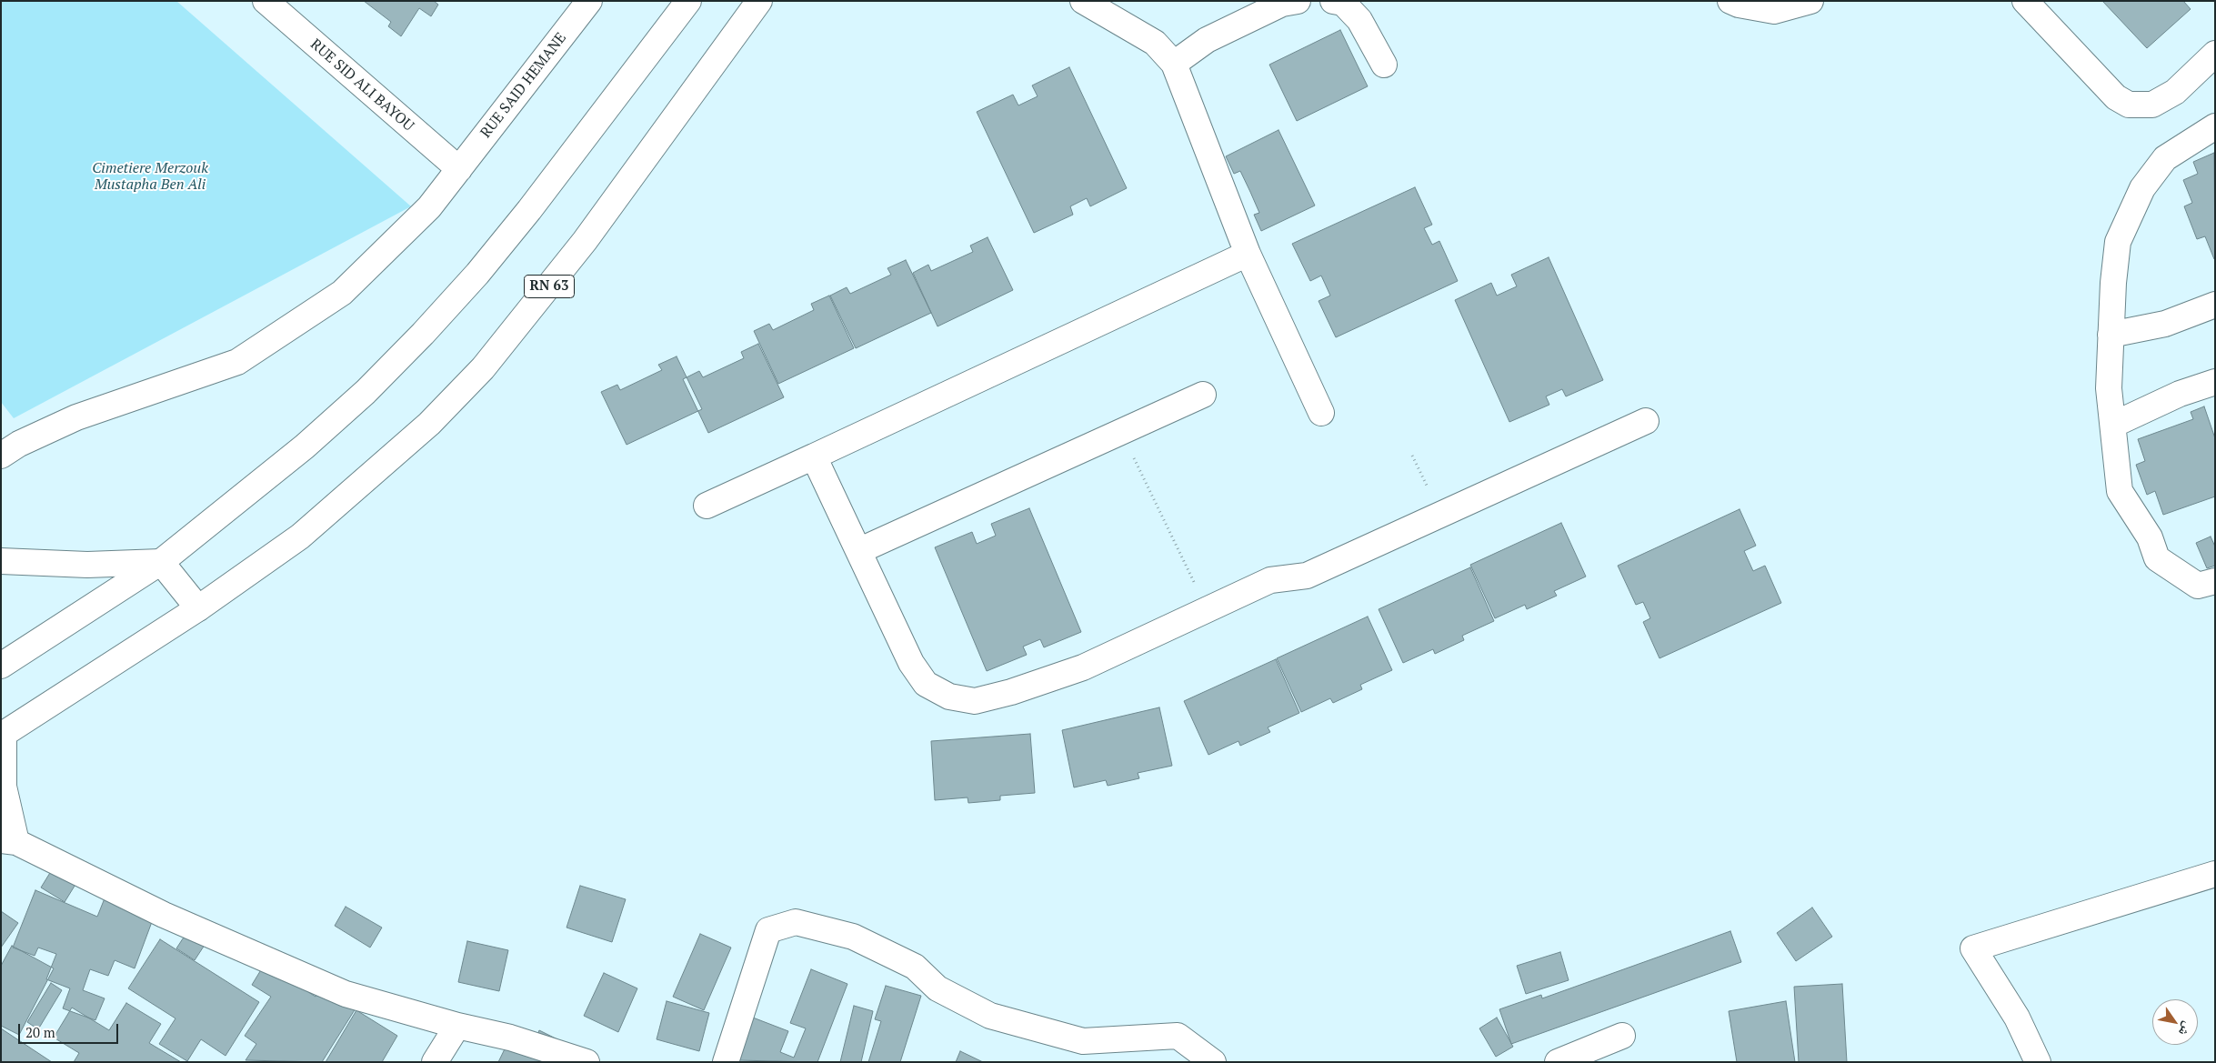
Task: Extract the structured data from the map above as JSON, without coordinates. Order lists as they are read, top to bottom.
{
  "streets": {
    "street": ["RUE SID ALI BAYOU", "RUE SAID HEMANE", "RN 63"]
  },
  "crossings": [
    ["RUE SID ALI BAYOU", "RUE SAID HEMANE"]
  ],
  "parks": ["Cimetiere Merzouk Mustapha Ben Ali"],
  "scale_bar": "20 m",
  "north": "bottom right"
}
